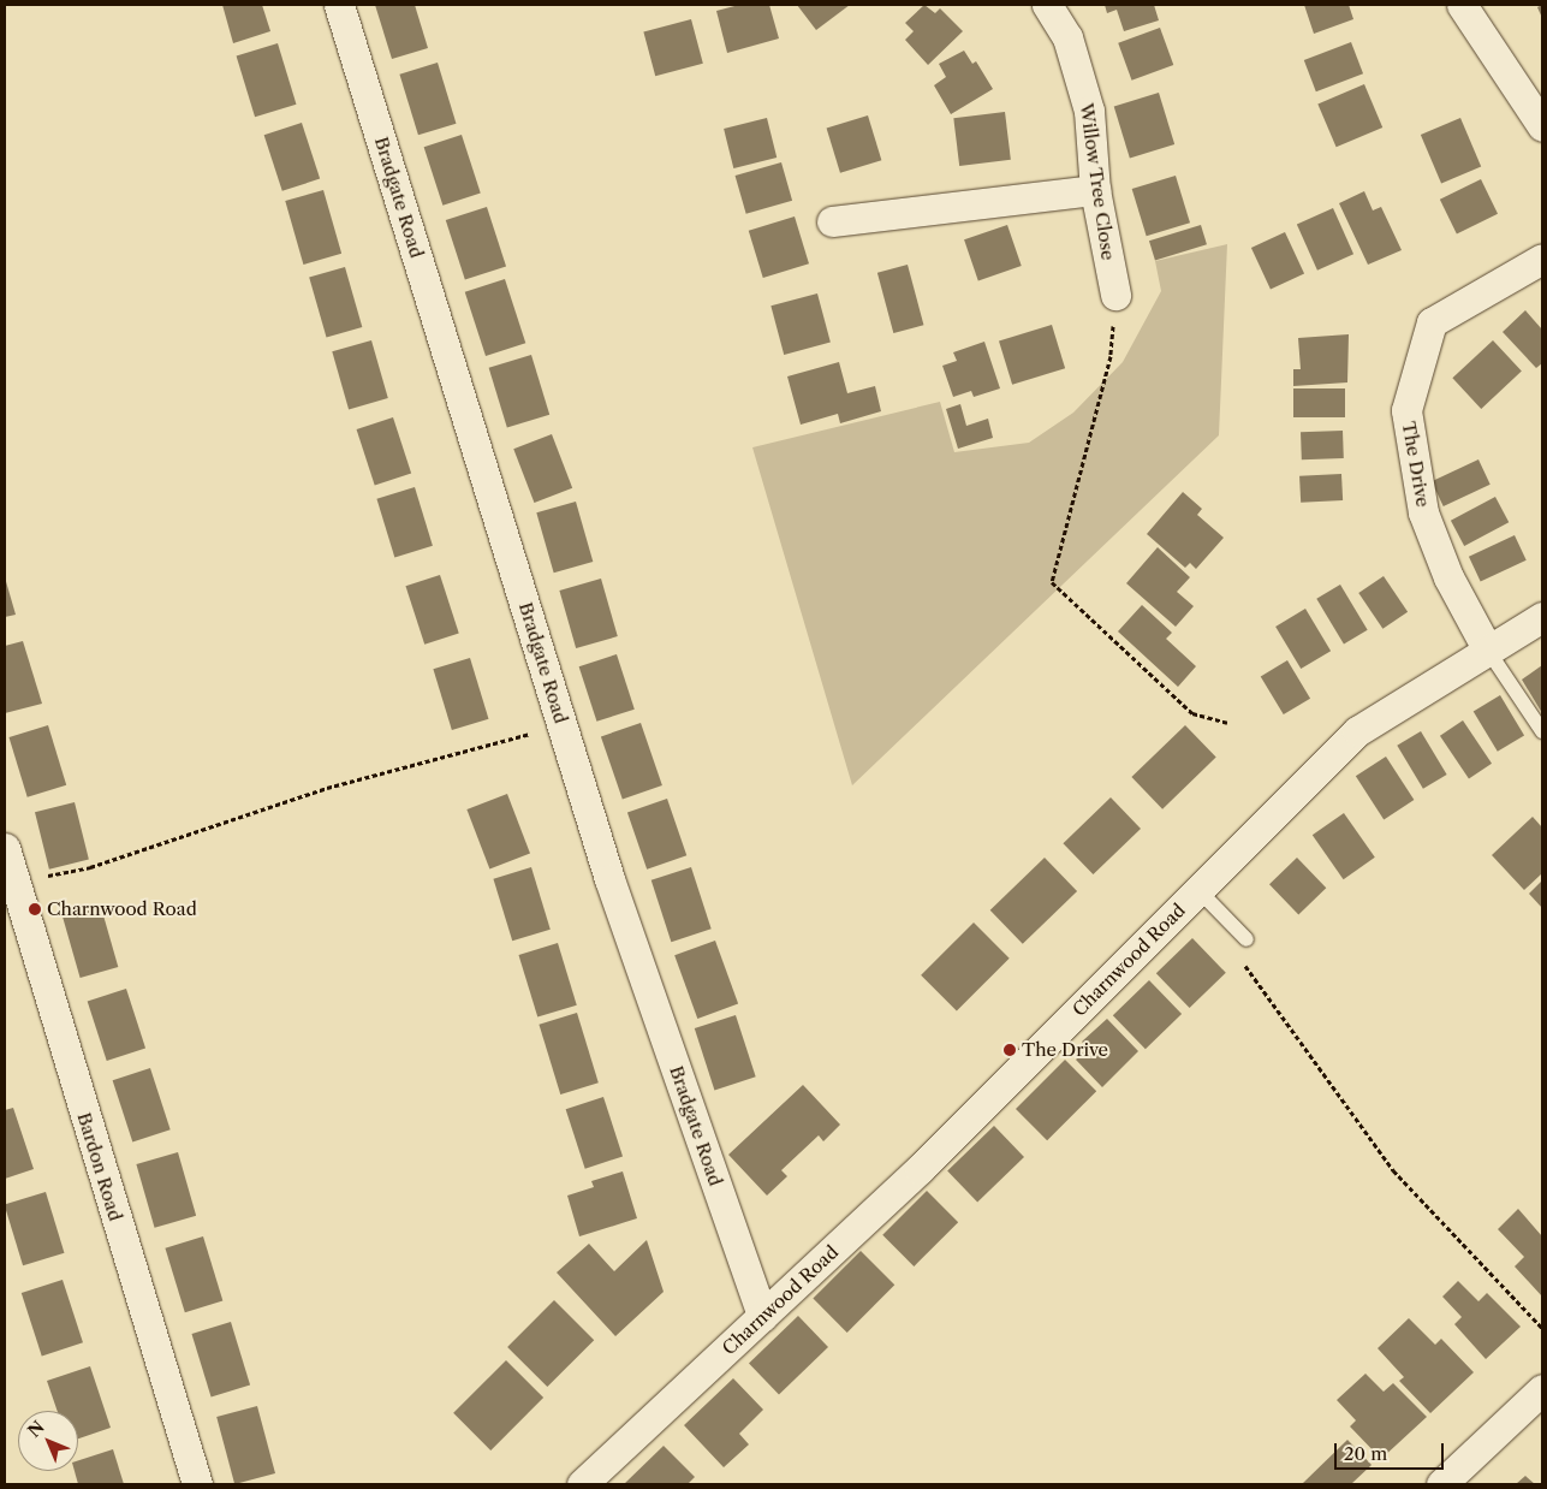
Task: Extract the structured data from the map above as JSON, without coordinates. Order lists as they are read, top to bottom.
{
  "streets": {
    "street": [
      "Willow Tree Close",
      "Bradgate Road",
      "The Drive",
      "Charnwood Road",
      "Bardon Road"
    ]
  },
  "crossings": [
    ["Bradgate Road", "Charnwood Road"],
    ["The Drive", "Charnwood Road"]
  ],
  "places": ["Charnwood Road", "The Drive"],
  "scale_bar": "20 m",
  "north": "top left"
}
